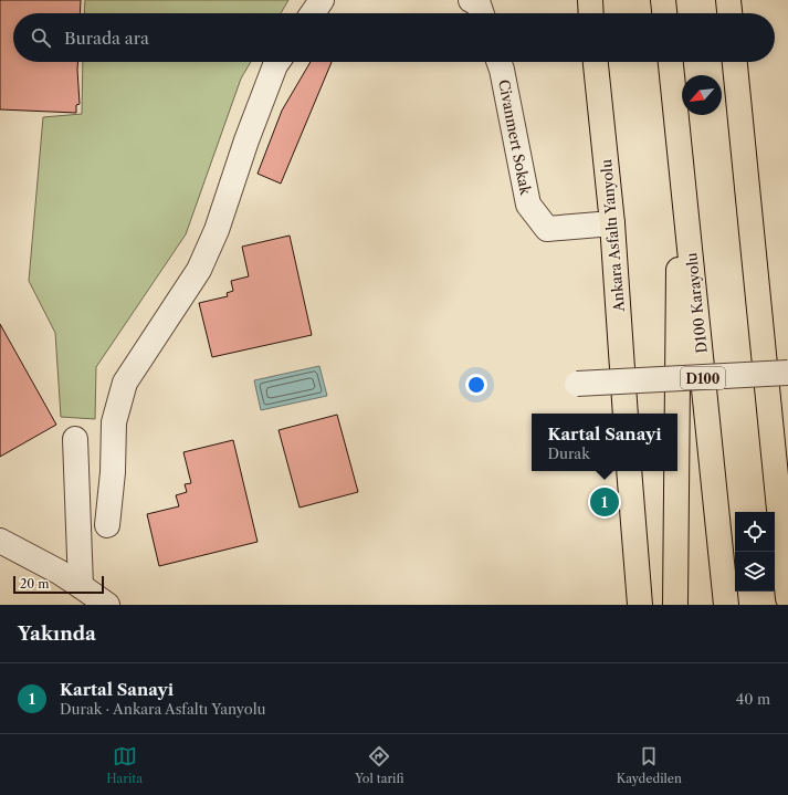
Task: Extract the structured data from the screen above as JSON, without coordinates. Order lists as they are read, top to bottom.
{
  "streets": {
    "main road": ["Ankara Asfaltı Yanyolu", "D100 Karayolu", "D100"],
    "street": ["Civanmert Sokak"]
  },
  "crossings": [
    ["Civanmert Sokak", "Ankara Asfaltı Yanyolu"]
  ],
  "scale_bar": "20 m",
  "north": "bottom left",
  "page": {
    "search": "Burada ara",
    "popup": ["Kartal Sanayi", "Durak"],
    "pins": "1",
    "scale": "20 m",
    "heading": "Yakında",
    "list": [
      {
        "mark": "1",
        "name": "Kartal Sanayi",
        "note": "Durak · Ankara Asfaltı Yanyolu",
        "value": "40 m"
      }
    ],
    "nav": ["Harita", "Yol tarifi", "Kaydedilen"]
  }
}
